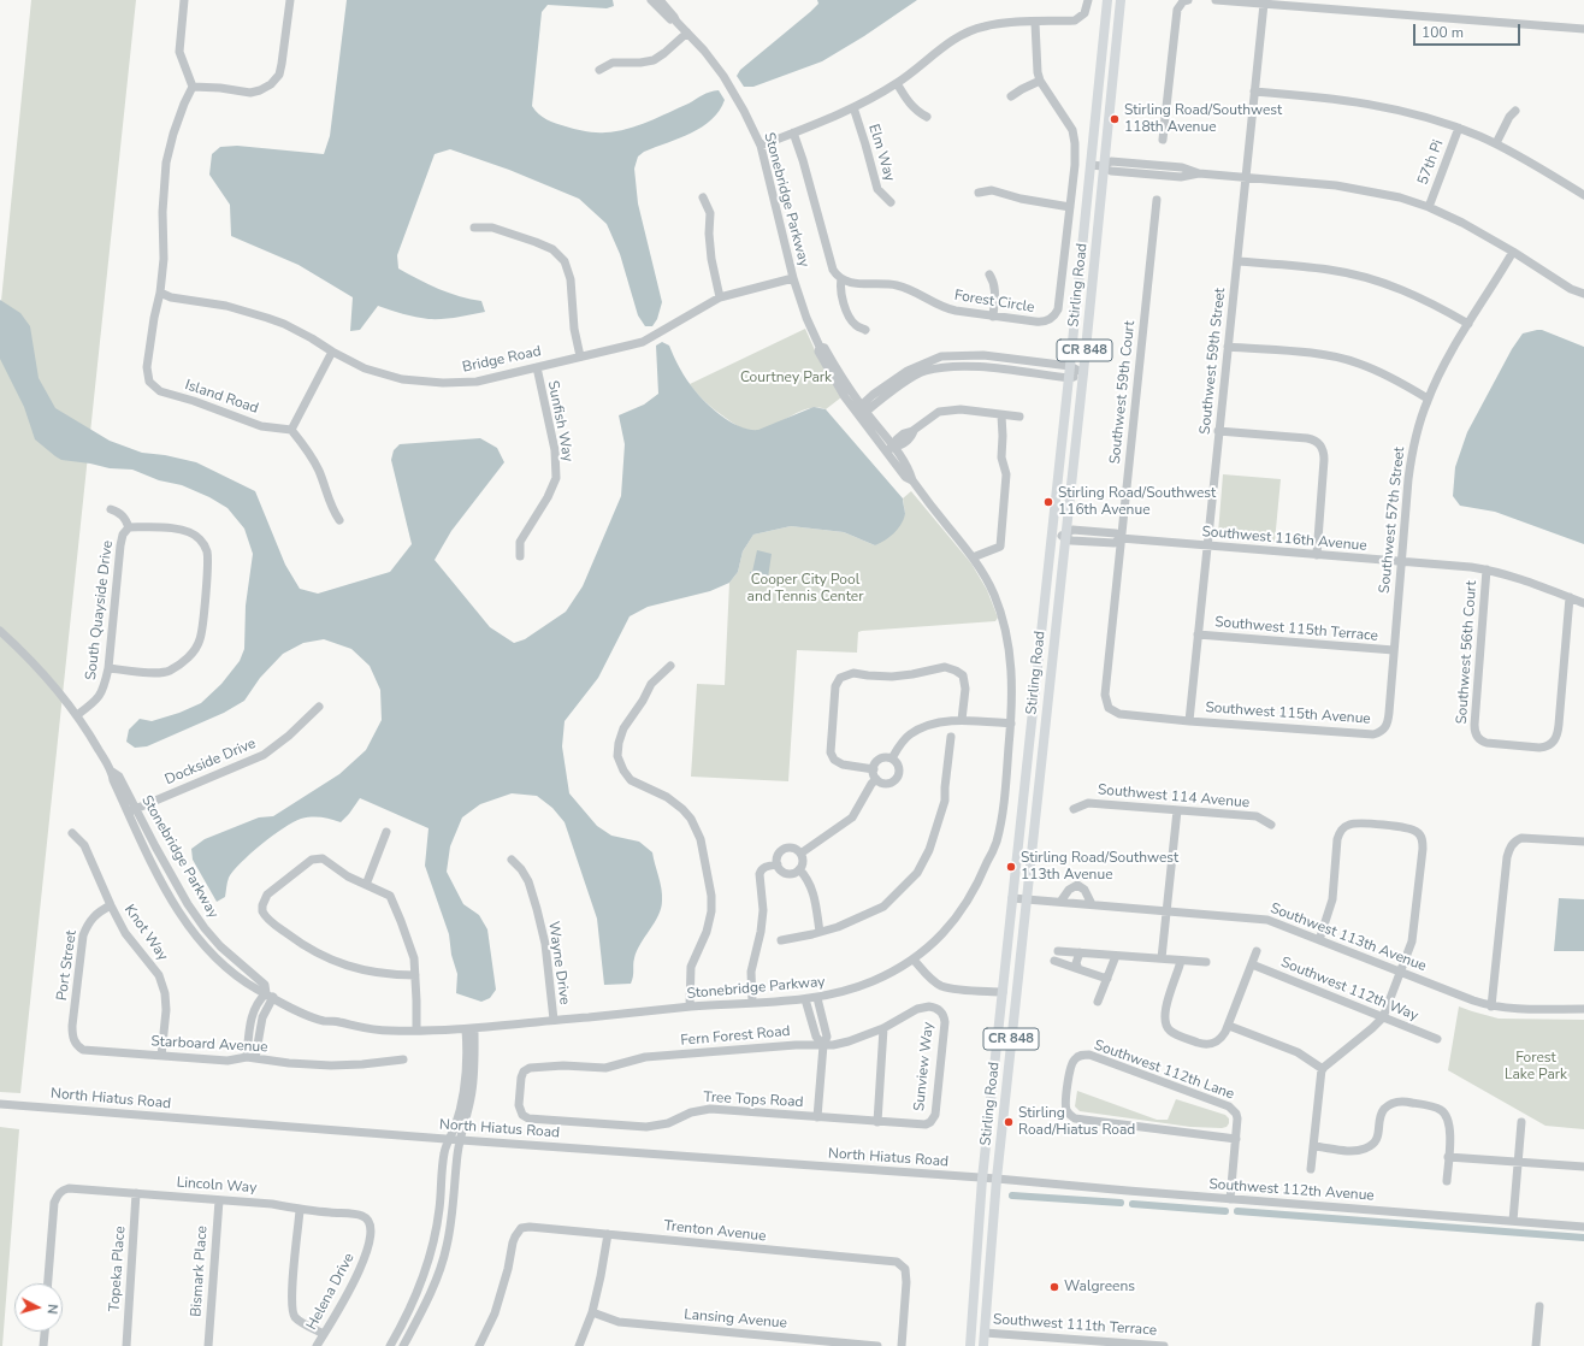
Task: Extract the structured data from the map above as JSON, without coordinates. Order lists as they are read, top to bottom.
{
  "streets": {
    "main road": ["Stirling Road", "CR 848"],
    "street": [
      "Elm Way",
      "57th Pi",
      "Stonebridge Parkway",
      "Forest Circle",
      "Bridge Road",
      "Southwest 59th Street",
      "Southwest 59th Court",
      "Island Road",
      "Sunfish Way",
      "Southwest 57th Street",
      "Southwest 116th Avenue",
      "South Quayside Drive",
      "Southwest 115th Terrace",
      "Southwest 56th Court",
      "Southwest 115th Avenue",
      "Dockside Drive",
      "Southwest 114 Avenue",
      "Knot Way",
      "Southwest 113th Avenue",
      "Wayne Drive",
      "Port Street",
      "Southwest 112th Way",
      "Fern Forest Road",
      "Starboard Avenue",
      "Sunview Way",
      "Southwest 112th Lane",
      "North Hiatus Road",
      "Tree Tops Road",
      "Lincoln Way",
      "Southwest 112th Avenue",
      "Trenton Avenue",
      "Topeka Place",
      "Bismark Place",
      "Helena Drive",
      "Lansing Avenue",
      "Southwest 111th Terrace"
    ]
  },
  "crossings": [
    ["Stonebridge Parkway", "Bridge Road"],
    ["Stonebridge Parkway", "South Quayside Drive"],
    ["Stonebridge Parkway", "Dockside Drive"],
    ["Stonebridge Parkway", "Wayne Drive"],
    ["Stirling Road", "Southwest 116th Avenue"],
    ["Stirling Road", "Southwest 113th Avenue"],
    ["Stirling Road", "North Hiatus Road"],
    ["Stirling Road", "Southwest 112th Avenue"],
    ["Stirling Road", "Southwest 111th Terrace"],
    ["Bridge Road", "Island Road"],
    ["Bridge Road", "Sunfish Way"],
    ["Southwest 59th Street", "Southwest 59th Court"],
    ["Southwest 59th Street", "Southwest 116th Avenue"],
    ["Southwest 59th Street", "Southwest 115th Terrace"],
    ["Southwest 59th Street", "Southwest 115th Avenue"],
    ["Southwest 59th Court", "Southwest 116th Avenue"],
    ["Southwest 59th Court", "Southwest 115th Avenue"],
    ["Southwest 57th Street", "Southwest 116th Avenue"],
    ["Southwest 57th Street", "Southwest 115th Terrace"],
    ["Southwest 57th Street", "Southwest 115th Avenue"],
    ["Southwest 116th Avenue", "Southwest 56th Court"],
    ["Knot Way", "Port Street"],
    ["Knot Way", "Starboard Avenue"],
    ["Port Street", "Starboard Avenue"],
    ["Fern Forest Road", "Sunview Way"],
    ["Fern Forest Road", "Tree Tops Road"],
    ["Sunview Way", "Tree Tops Road"],
    ["North Hiatus Road", "Southwest 112th Avenue"],
    ["Lincoln Way", "Topeka Place"],
    ["Lincoln Way", "Bismark Place"],
    ["Lincoln Way", "Helena Drive"]
  ],
  "parks": ["Courtney Park", "Cooper City Pool and Tennis Center", "Forest Lake Park"],
  "places": [
    "Stirling Road/Southwest 118th Avenue",
    "Stirling Road/Southwest 116th Avenue",
    "Stirling Road/Southwest 113th Avenue",
    "Stirling Road/Hiatus Road",
    "Walgreens"
  ],
  "scale_bar": "100 m",
  "north": "right"
}
